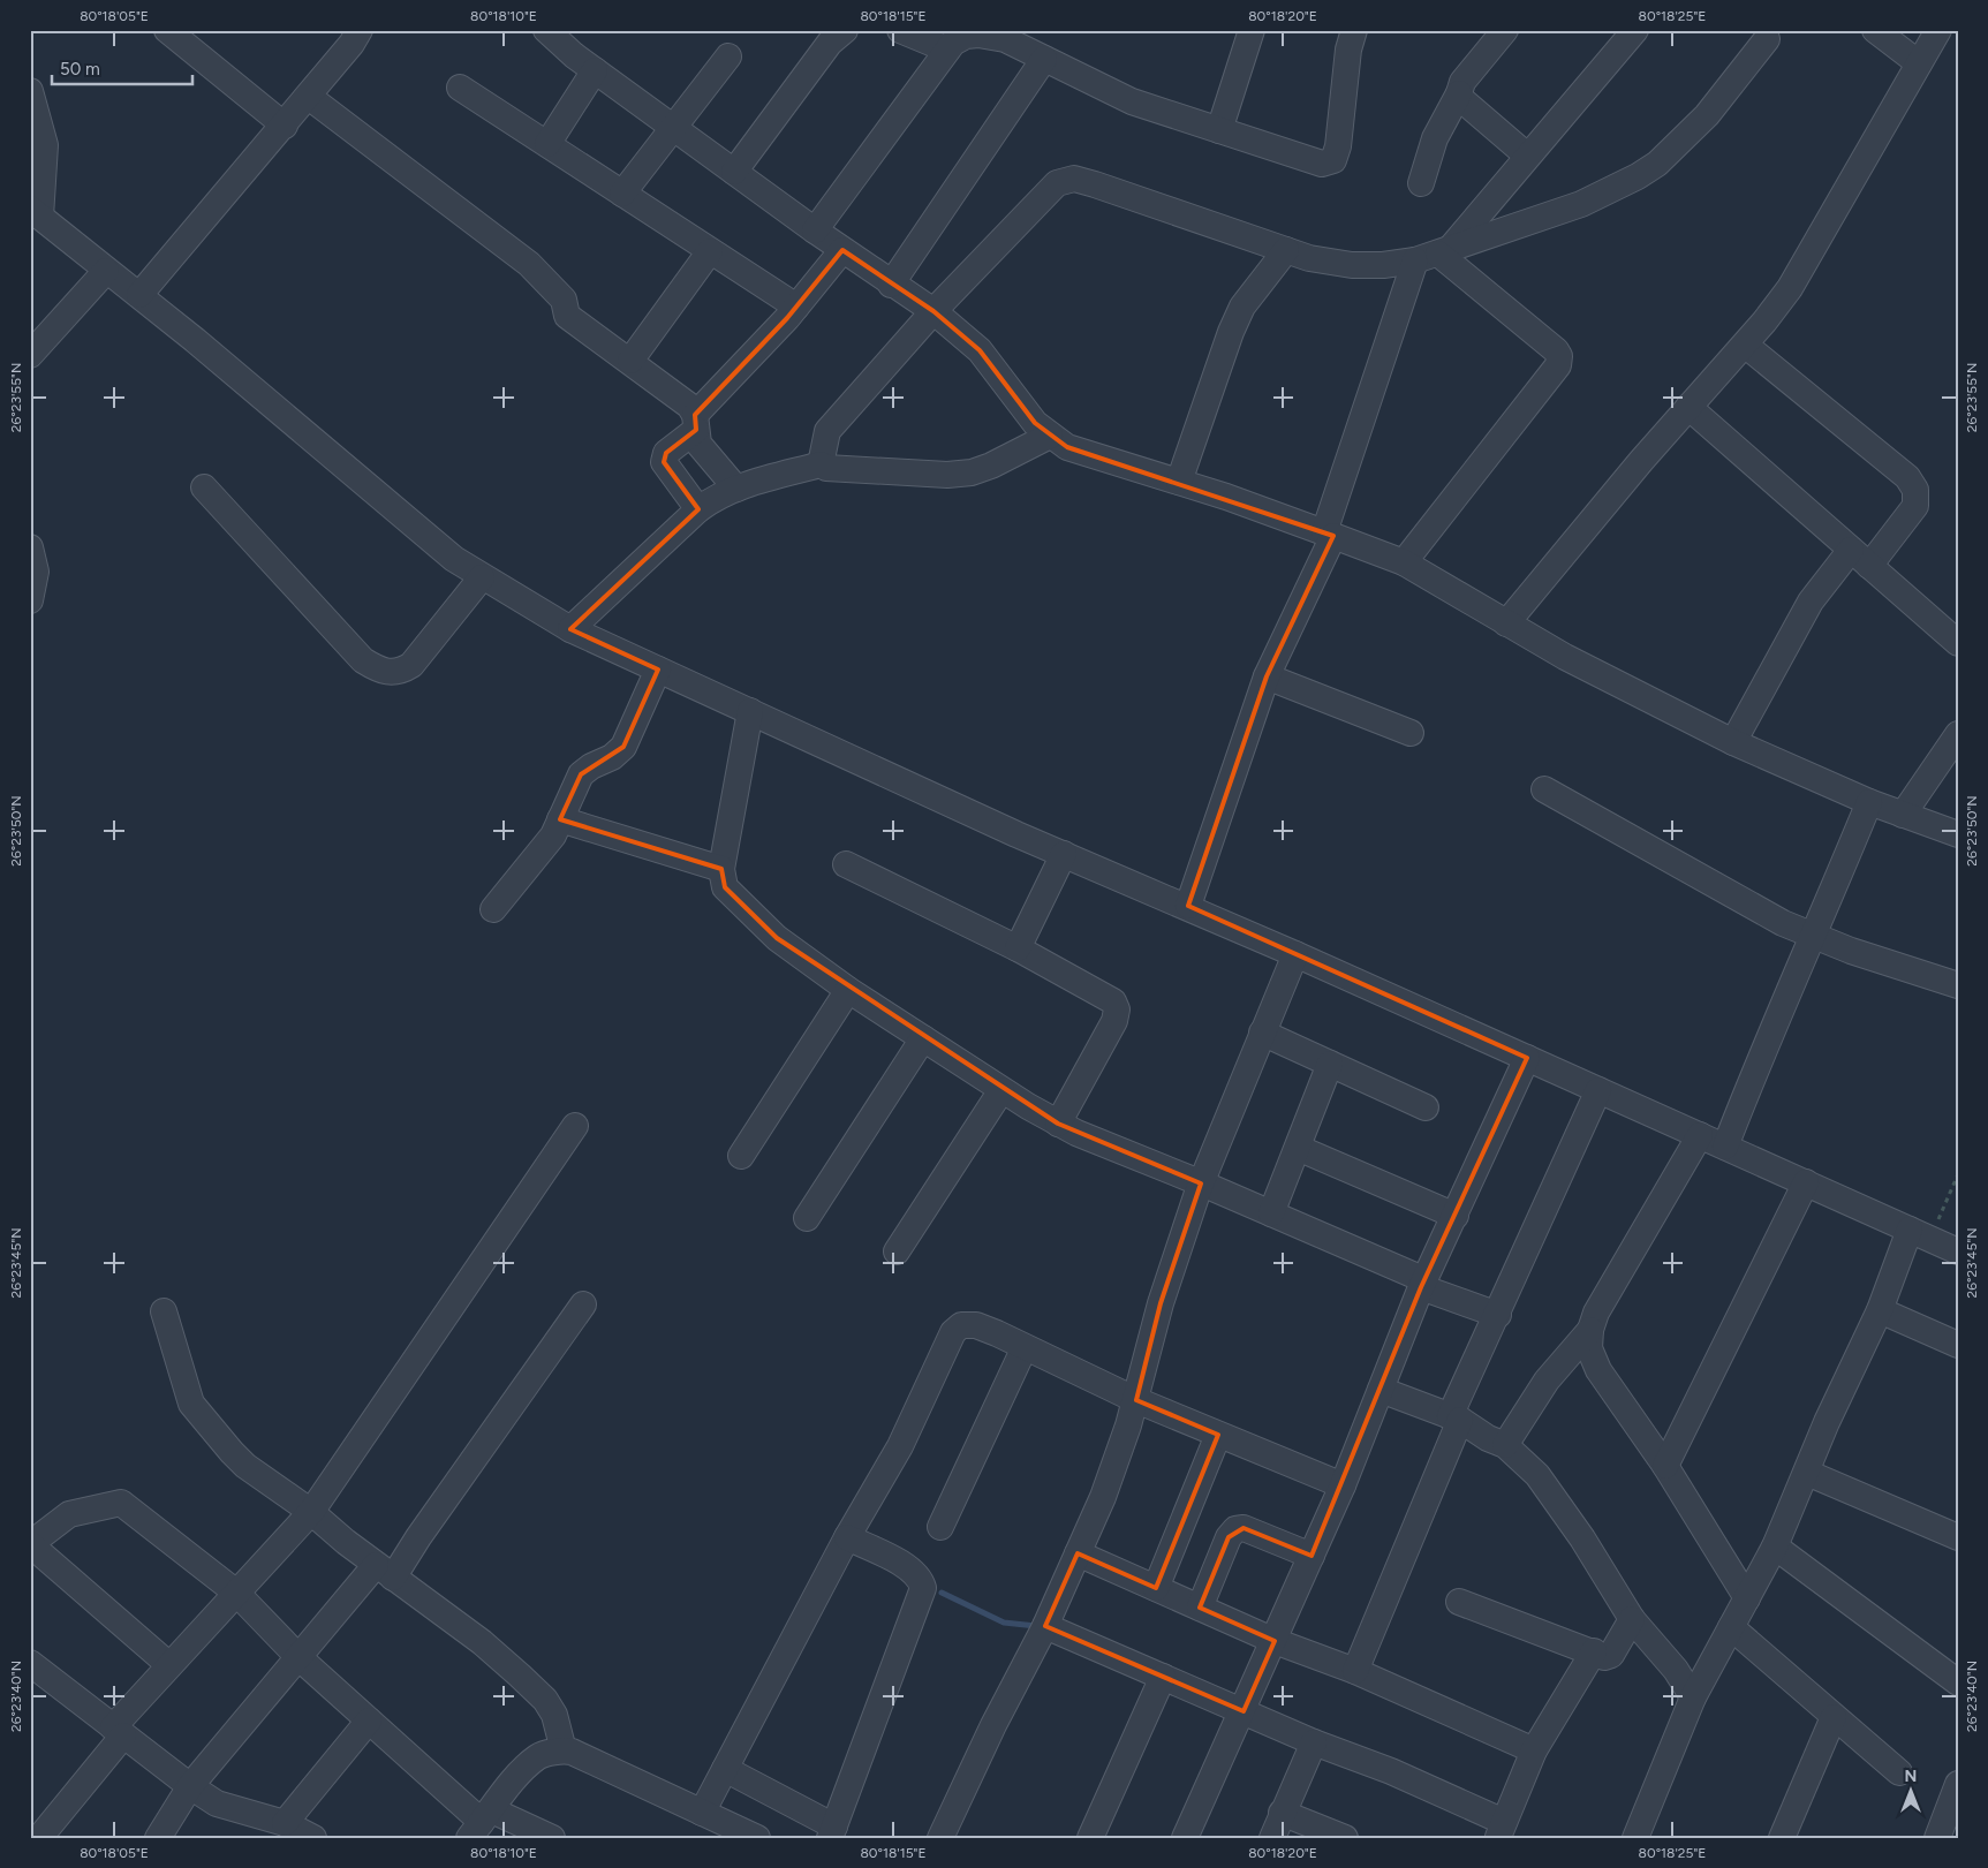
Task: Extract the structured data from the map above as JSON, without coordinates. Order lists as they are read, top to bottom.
{
  "scale_bar": "50 m",
  "north": "top",
  "coordinates": [
    "80°18'05\"E",
    "80°18'10\"E",
    "80°18'15\"E",
    "80°18'20\"E",
    "80°18'25\"E",
    "26°23'55\"N",
    "26°23'50\"N",
    "26°23'45\"N",
    "26°23'40\"N"
  ]
}
